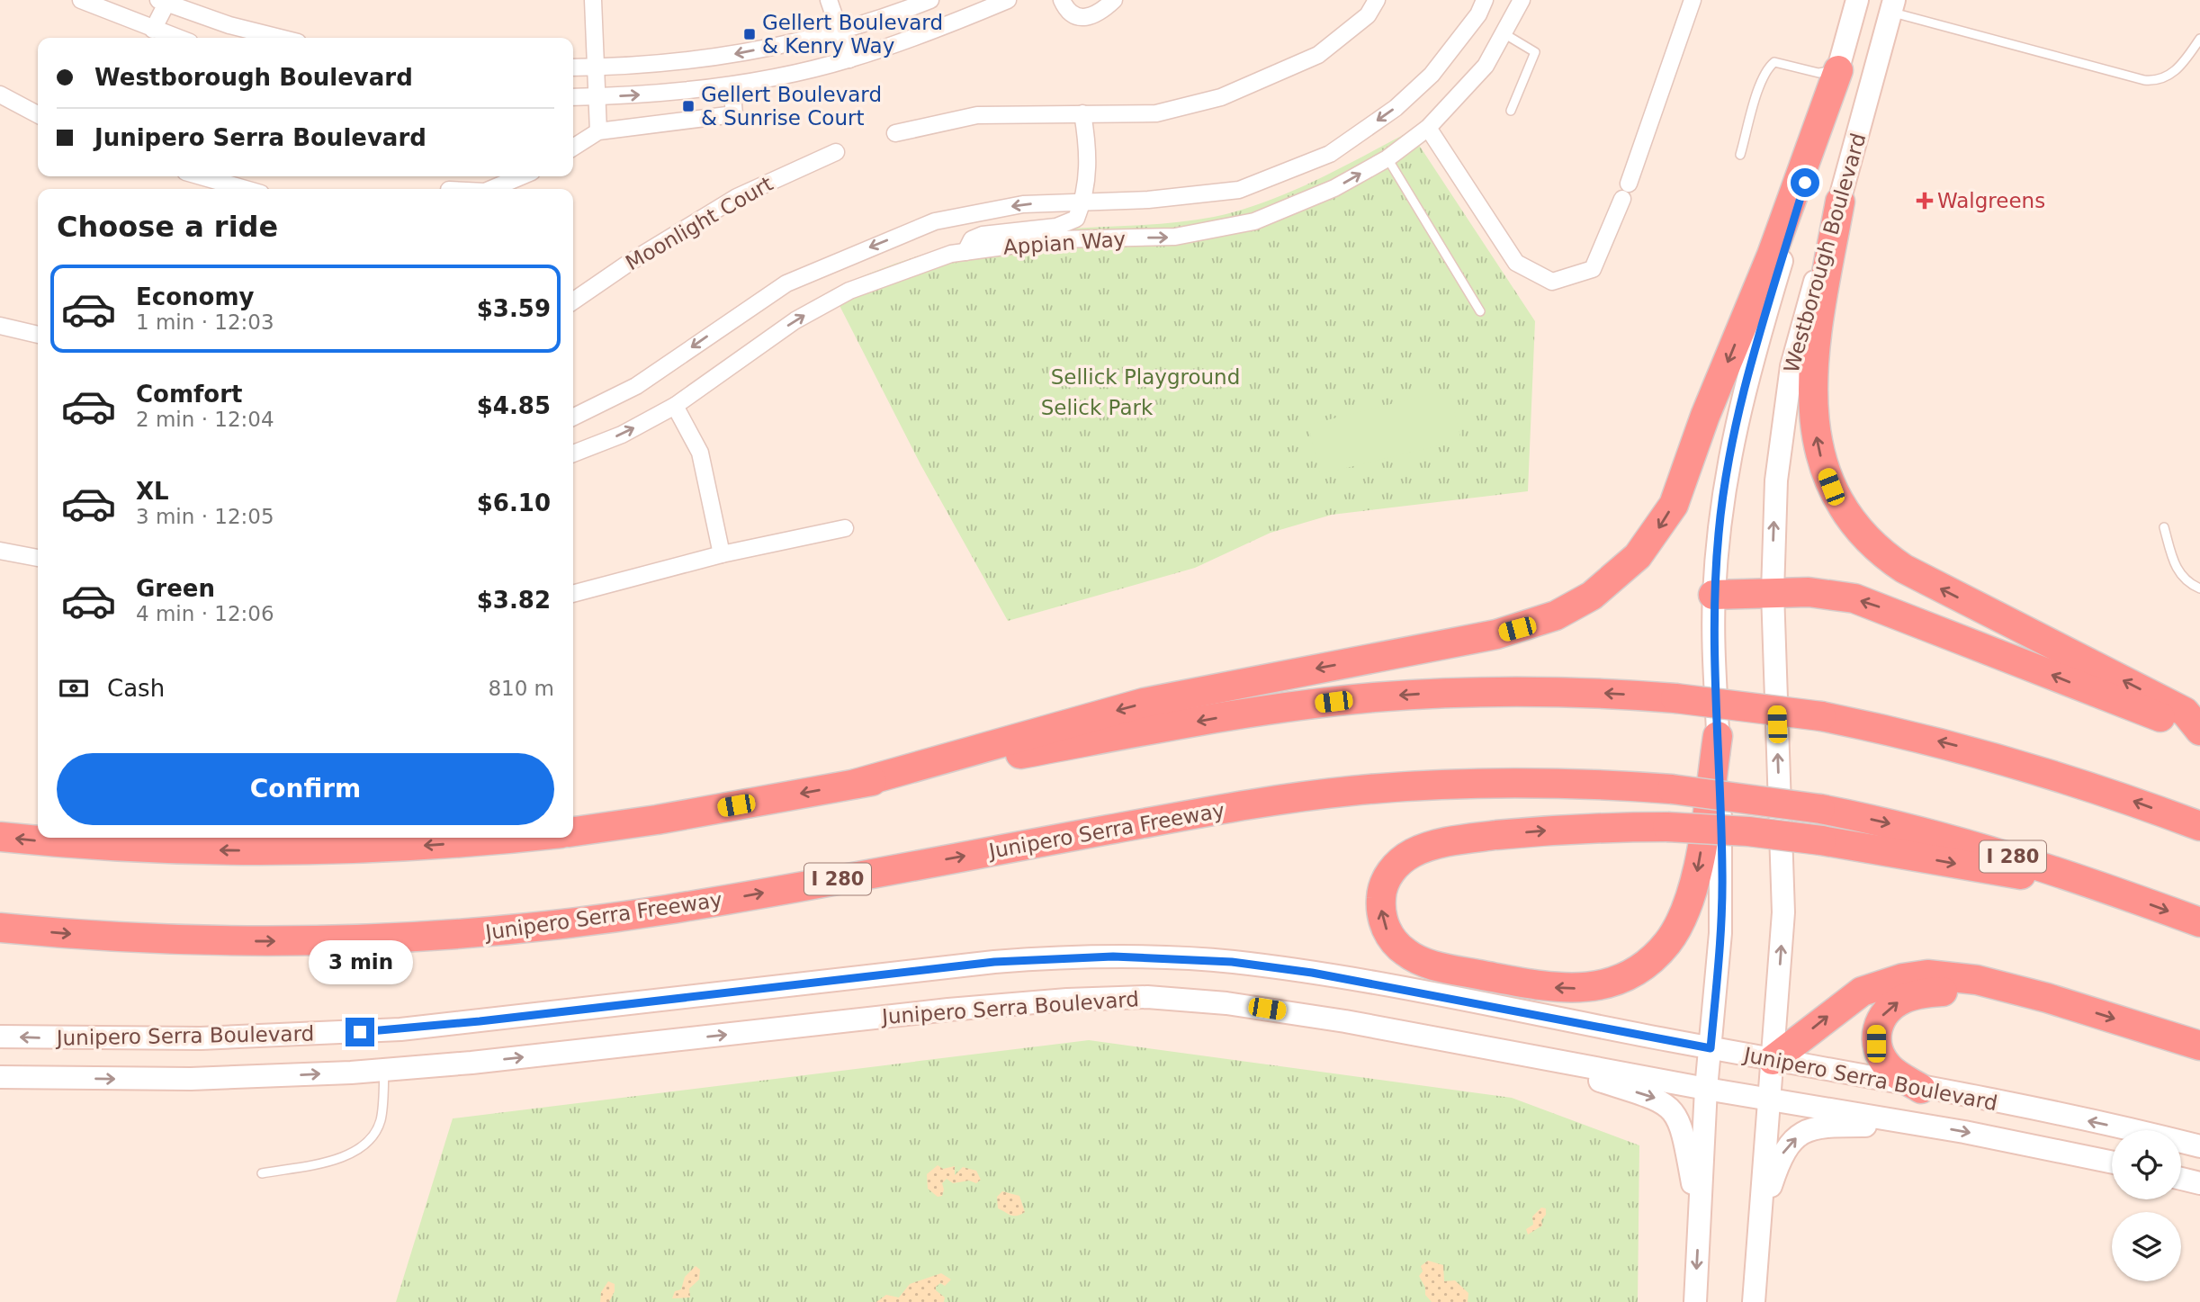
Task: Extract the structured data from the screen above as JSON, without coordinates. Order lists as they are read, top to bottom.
{
  "streets": {
    "highway": ["Junipero Serra Freeway", "I 280"],
    "main road": ["Westborough Boulevard", "Junipero Serra Boulevard"],
    "street": ["Moonlight Court", "Appian Way"]
  },
  "crossings": [
    ["Westborough Boulevard", "Junipero Serra Boulevard"]
  ],
  "parks": ["Sellick Playground", "Selick Park"],
  "places": {
    "transit": ["Gellert Boulevard & Kenry Way", "Gellert Boulevard & Sunrise Court"],
    "health": ["Walgreens"]
  },
  "page": {
    "banner": ["Westborough Boulevard", "Junipero Serra Boulevard"],
    "heading": "Choose a ride",
    "list": [
      {
        "name": "Economy",
        "note": "1 min · 12:03",
        "value": "$3.59"
      },
      {
        "name": "Comfort",
        "note": "2 min · 12:04",
        "value": "$4.85"
      },
      {
        "name": "XL",
        "note": "3 min · 12:05",
        "value": "$6.10"
      },
      {
        "name": "Green",
        "note": "4 min · 12:06",
        "value": "$3.82"
      }
    ],
    "pay": ["Cash", "810 m"],
    "buttons": "Confirm",
    "bubble": "3 min"
  }
}
